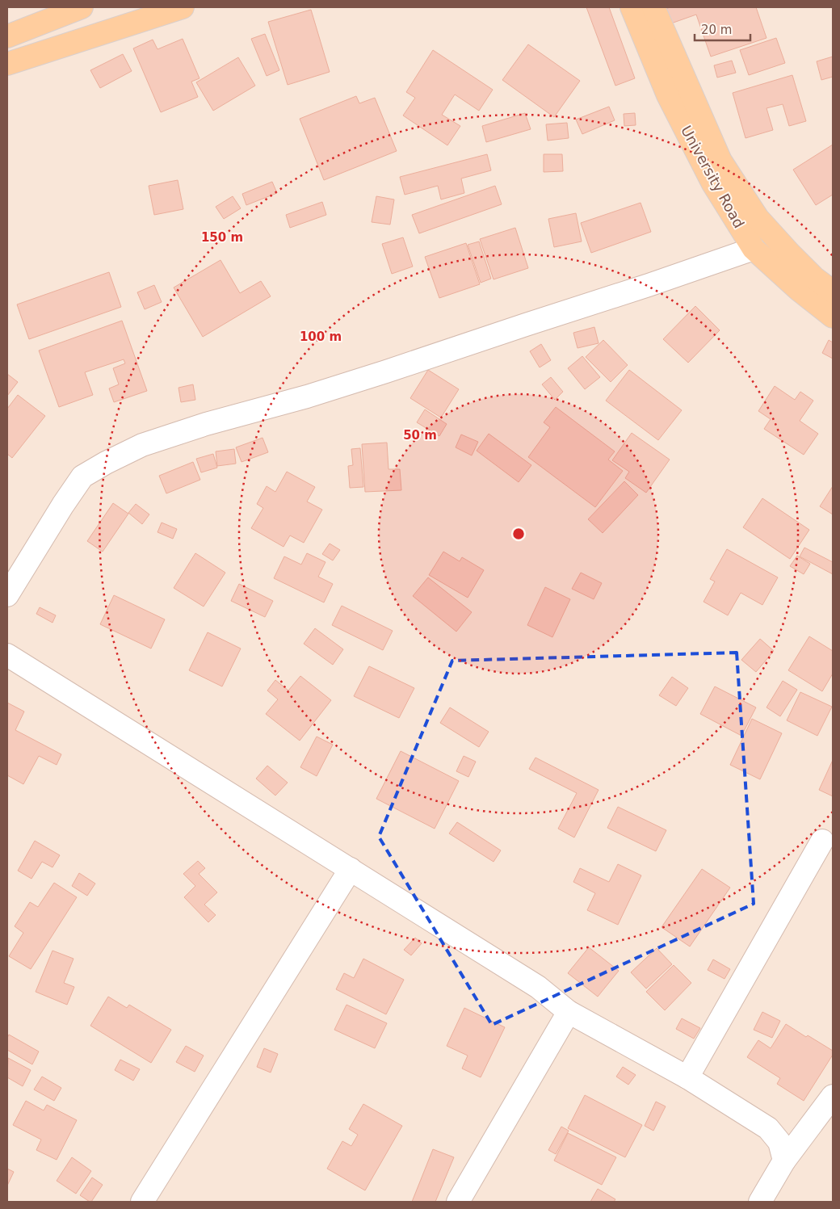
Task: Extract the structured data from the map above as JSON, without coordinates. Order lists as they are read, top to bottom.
{
  "streets": {
    "main road": ["University Road"]
  },
  "scale_bar": "20 m",
  "rings": ["150 m", "100 m", "50 m"]
}
